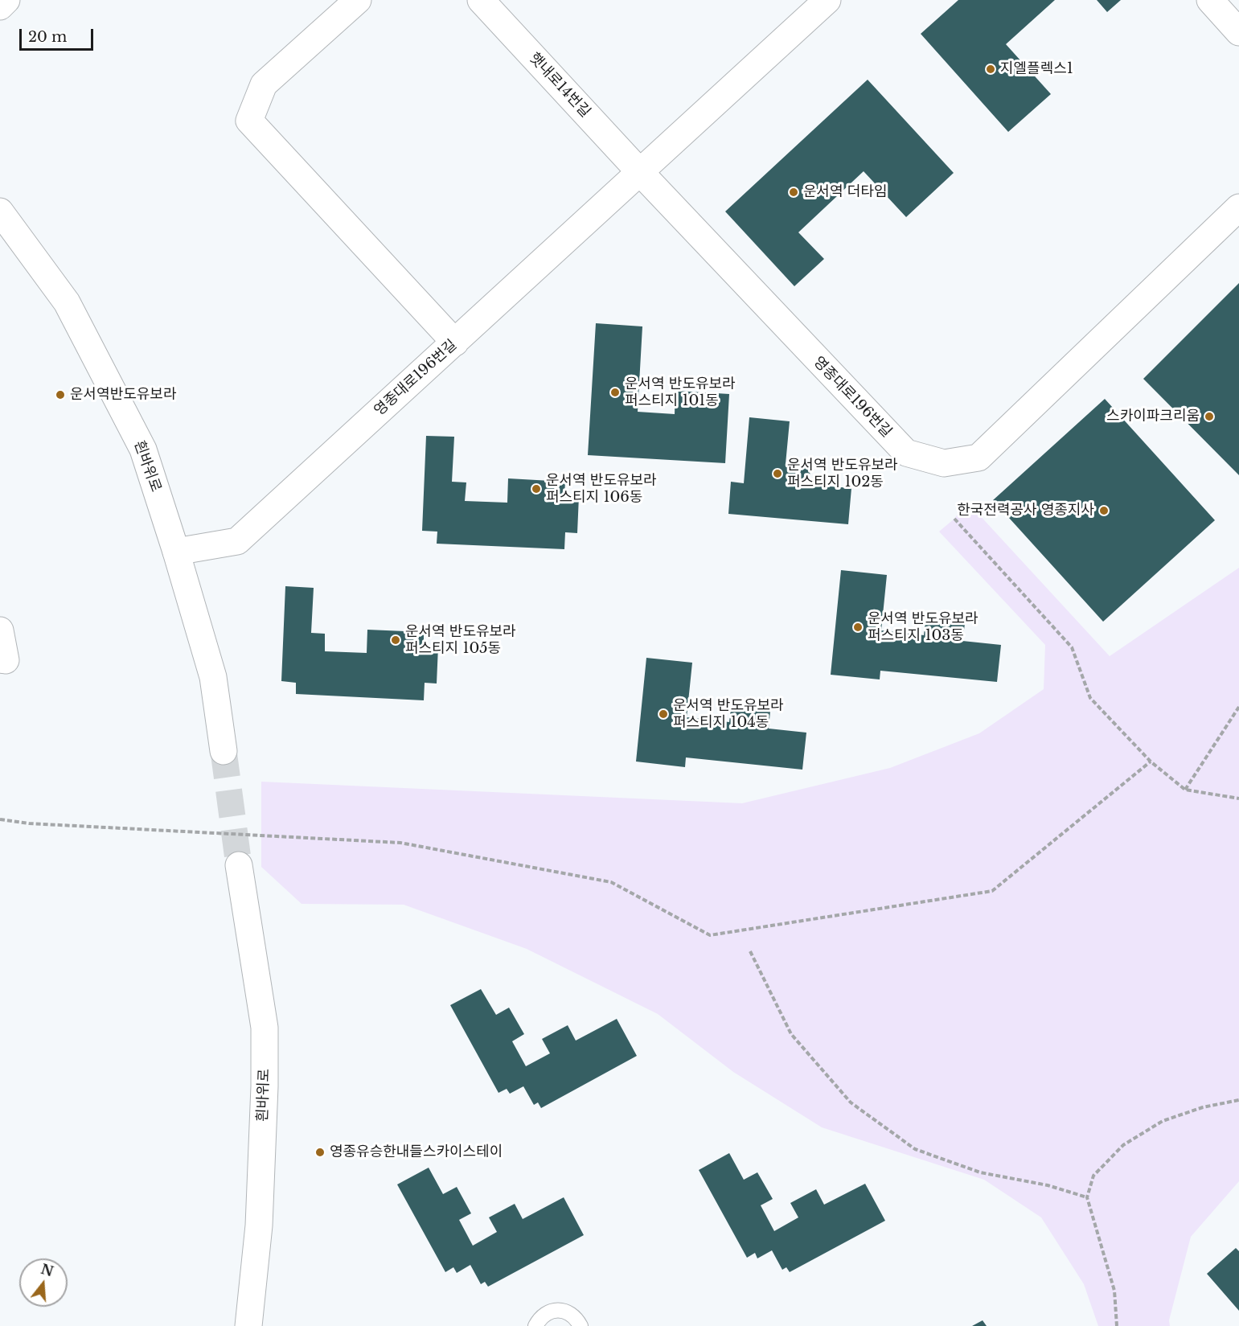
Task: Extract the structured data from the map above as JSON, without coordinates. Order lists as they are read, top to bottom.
{
  "streets": {
    "street": ["햇내로14번길", "영종대로196번길", "흰바위로"]
  },
  "crossings": [
    ["햇내로14번길", "영종대로196번길"],
    ["영종대로196번길", "흰바위로"]
  ],
  "places": [
    "지엘플렉스1",
    "운서역 더타임",
    "운서역 반도유보라 퍼스티지 101동",
    "운서역반도유보라",
    "스카이파크리움",
    "운서역 반도유보라 퍼스티지 102동",
    "운서역 반도유보라 퍼스티지 106동",
    "한국전력공사 영종지사",
    "운서역 반도유보라 퍼스티지 103동",
    "운서역 반도유보라 퍼스티지 105동",
    "운서역 반도유보라 퍼스티지 104동",
    "영종유승한내들스카이스테이"
  ],
  "scale_bar": "20 m",
  "north": "top"
}
